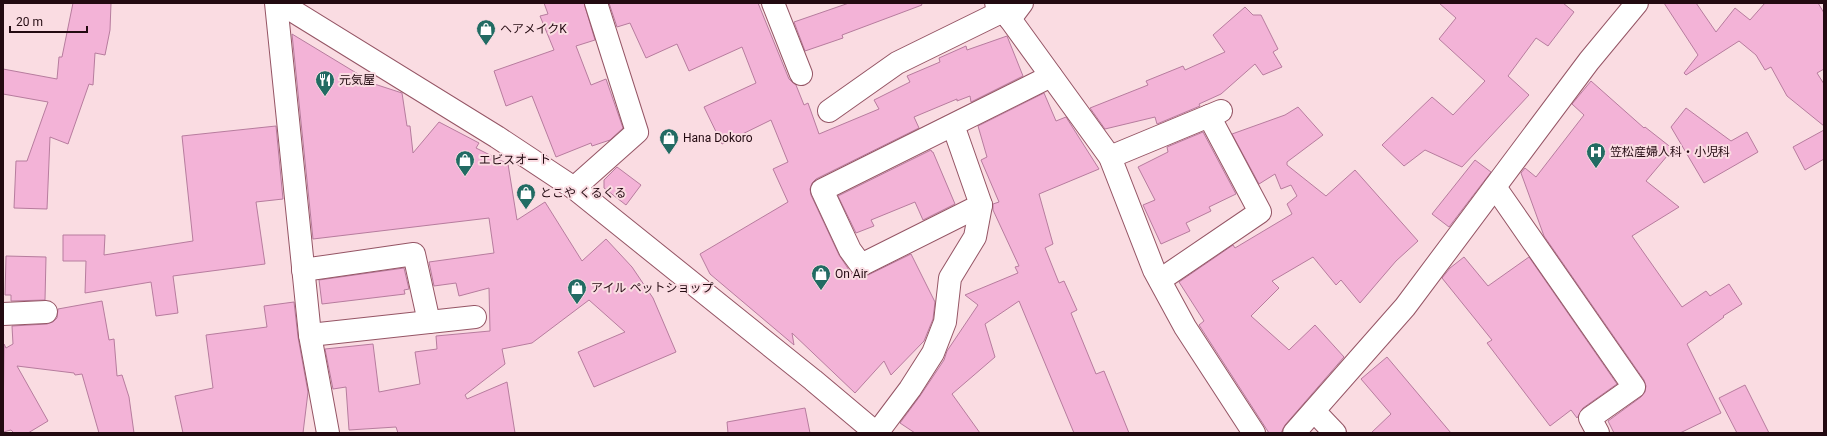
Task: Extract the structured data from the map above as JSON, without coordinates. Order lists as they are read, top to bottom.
{
  "places": {
    "shop": [
      "ヘアメイクK",
      "Hana Dokoro",
      "エビスオート",
      "とこや くるくる",
      "On Air",
      "アイル ペットショップ"
    ],
    "restaurant": ["元気屋"],
    "hospital": ["笠松産婦人科・小児科"]
  },
  "scale_bar": "20 m"
}
